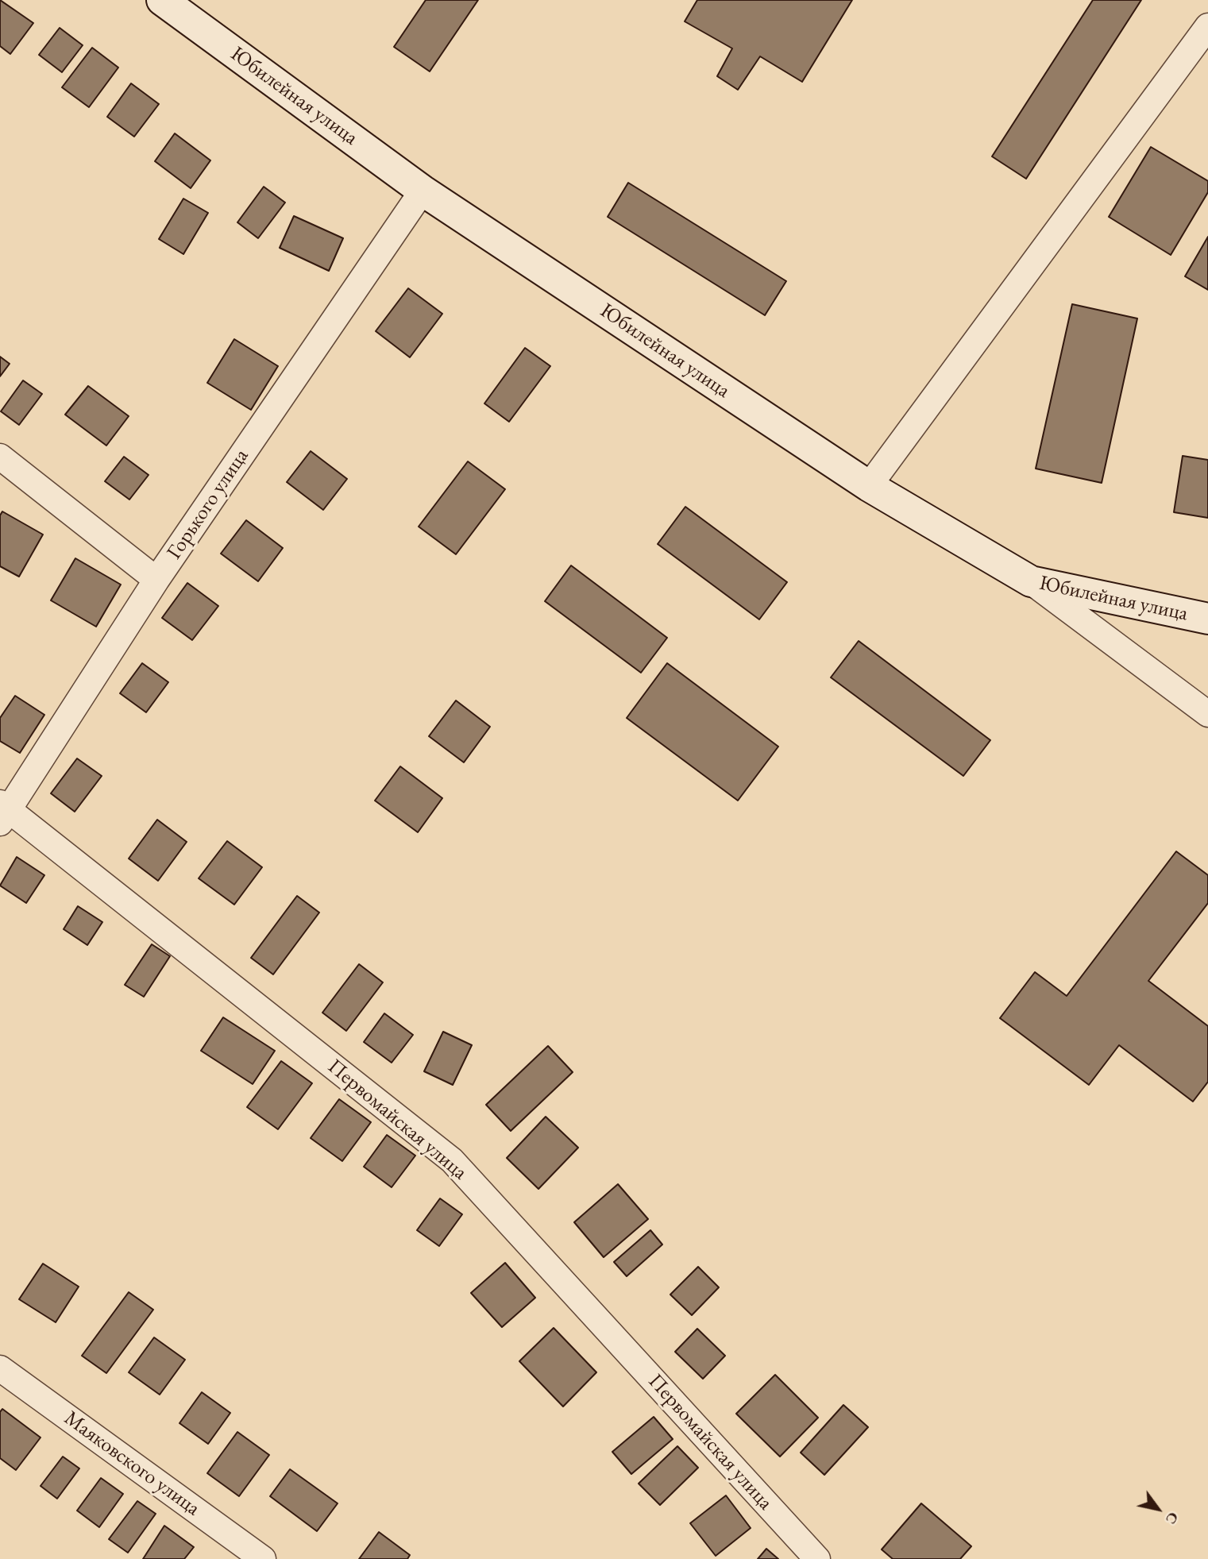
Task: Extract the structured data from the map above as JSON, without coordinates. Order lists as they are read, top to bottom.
{
  "streets": {
    "main road": ["Юбилейная улица"],
    "street": ["Горького улица", "Первомайская улица", "Маяковского улица"]
  },
  "crossings": [
    ["Юбилейная улица", "Горького улица"],
    ["Горького улица", "Первомайская улица"]
  ],
  "north": "bottom right"
}
